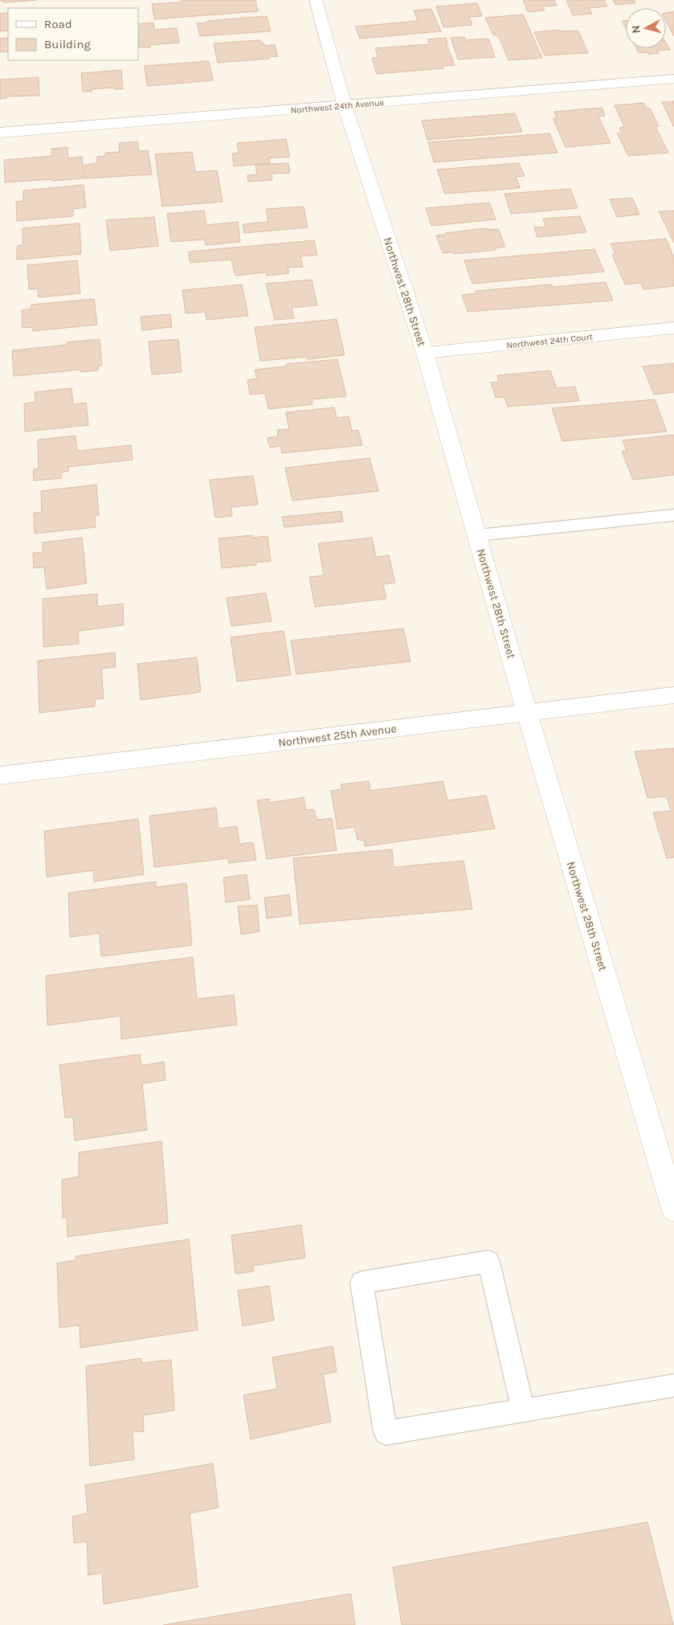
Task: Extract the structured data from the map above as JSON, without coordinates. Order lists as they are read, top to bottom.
{
  "streets": {
    "street": [
      "Northwest 24th Avenue",
      "Northwest 28th Street",
      "Northwest 24th Court",
      "Northwest 25th Avenue"
    ]
  },
  "crossings": [
    ["Northwest 24th Avenue", "Northwest 28th Street"],
    ["Northwest 28th Street", "Northwest 24th Court"],
    ["Northwest 28th Street", "Northwest 25th Avenue"]
  ],
  "legend": ["Road", "Building"],
  "north": "left"
}
